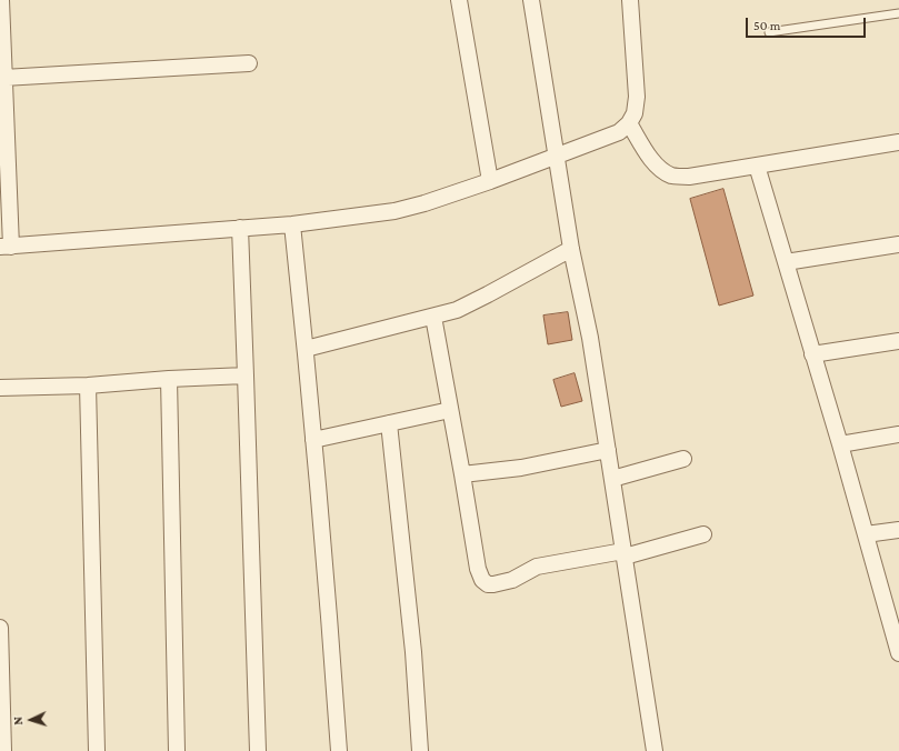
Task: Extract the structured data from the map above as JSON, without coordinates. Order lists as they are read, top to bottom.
{
  "scale_bar": "50 m",
  "north": "left"
}
